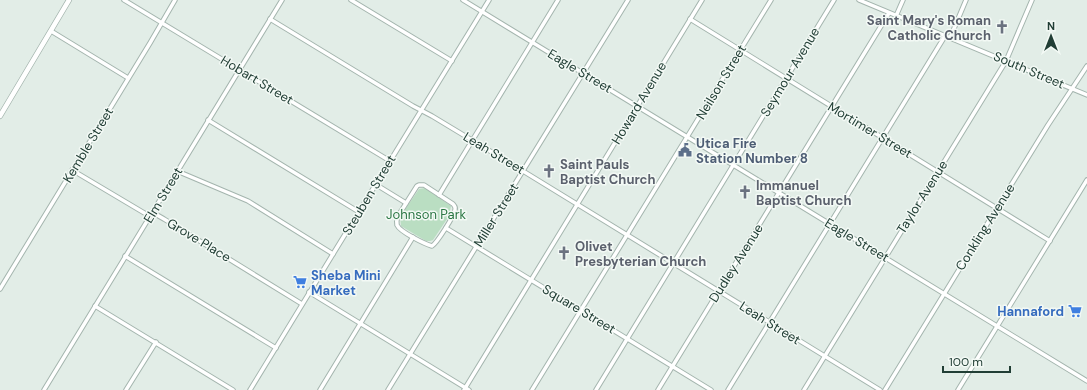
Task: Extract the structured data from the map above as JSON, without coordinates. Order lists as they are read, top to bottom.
{
  "streets": {
    "street": [
      "South Street",
      "Eagle Street",
      "Seymour Avenue",
      "Hobart Street",
      "Neilson Street",
      "Howard Avenue",
      "Mortimer Street",
      "Kemble Street",
      "Leah Street",
      "Elm Street",
      "Steuben Street",
      "Taylor Avenue",
      "Miller Street",
      "Conkling Avenue",
      "Grove Place",
      "Dudley Avenue",
      "Square Street"
    ]
  },
  "crossings": [
    ["South Street", "Taylor Avenue"],
    ["South Street", "Conkling Avenue"],
    ["South Street", "Dudley Avenue"],
    ["Eagle Street", "Seymour Avenue"],
    ["Eagle Street", "Neilson Street"],
    ["Eagle Street", "Howard Avenue"],
    ["Eagle Street", "Steuben Street"],
    ["Eagle Street", "Taylor Avenue"],
    ["Eagle Street", "Miller Street"],
    ["Eagle Street", "Conkling Avenue"],
    ["Eagle Street", "Dudley Avenue"],
    ["Seymour Avenue", "Mortimer Street"],
    ["Seymour Avenue", "Leah Street"],
    ["Seymour Avenue", "Square Street"],
    ["Hobart Street", "Kemble Street"],
    ["Hobart Street", "Elm Street"],
    ["Hobart Street", "Steuben Street"],
    ["Neilson Street", "Mortimer Street"],
    ["Neilson Street", "Leah Street"],
    ["Neilson Street", "Square Street"],
    ["Howard Avenue", "Mortimer Street"],
    ["Howard Avenue", "Leah Street"],
    ["Howard Avenue", "Square Street"],
    ["Mortimer Street", "Taylor Avenue"],
    ["Mortimer Street", "Conkling Avenue"],
    ["Mortimer Street", "Dudley Avenue"],
    ["Kemble Street", "Grove Place"],
    ["Leah Street", "Elm Street"],
    ["Leah Street", "Steuben Street"],
    ["Leah Street", "Taylor Avenue"],
    ["Leah Street", "Miller Street"],
    ["Leah Street", "Dudley Avenue"],
    ["Elm Street", "Grove Place"],
    ["Steuben Street", "Grove Place"],
    ["Miller Street", "Square Street"],
    ["Dudley Avenue", "Square Street"]
  ],
  "parks": ["Johnson Park"],
  "places": {
    "church": [
      "Saint Mary's Roman Catholic Church",
      "Saint Pauls Baptist Church",
      "Immanuel Baptist Church",
      "Olivet Presbyterian Church"
    ],
    "public building": ["Utica Fire Station Number 8"],
    "supermarket": ["Sheba Mini Market", "Hannaford"]
  },
  "scale_bar": "100 m",
  "north": "top"
}
